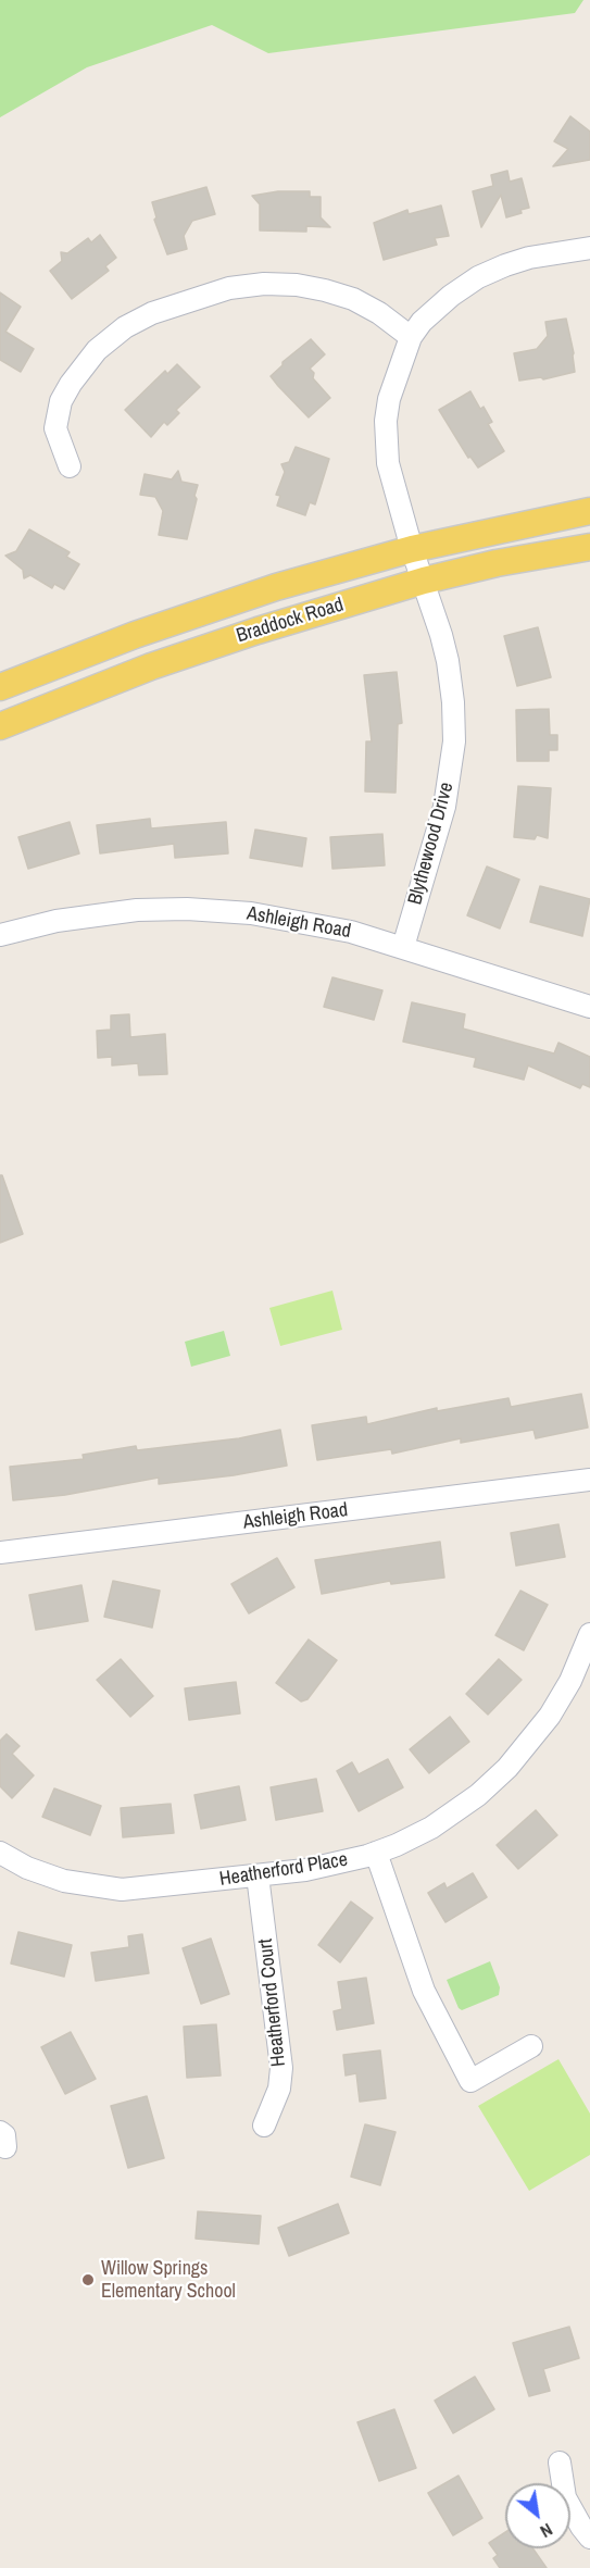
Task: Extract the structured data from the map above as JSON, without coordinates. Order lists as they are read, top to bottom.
{
  "streets": {
    "main road": ["Braddock Road"],
    "street": [
      "Blythewood Drive",
      "Ashleigh Road",
      "Heatherford Place",
      "Heatherford Court"
    ]
  },
  "crossings": [
    ["Braddock Road", "Blythewood Drive"],
    ["Blythewood Drive", "Ashleigh Road"],
    ["Heatherford Place", "Heatherford Court"]
  ],
  "places": ["Willow Springs Elementary School"],
  "north": "bottom right"
}
